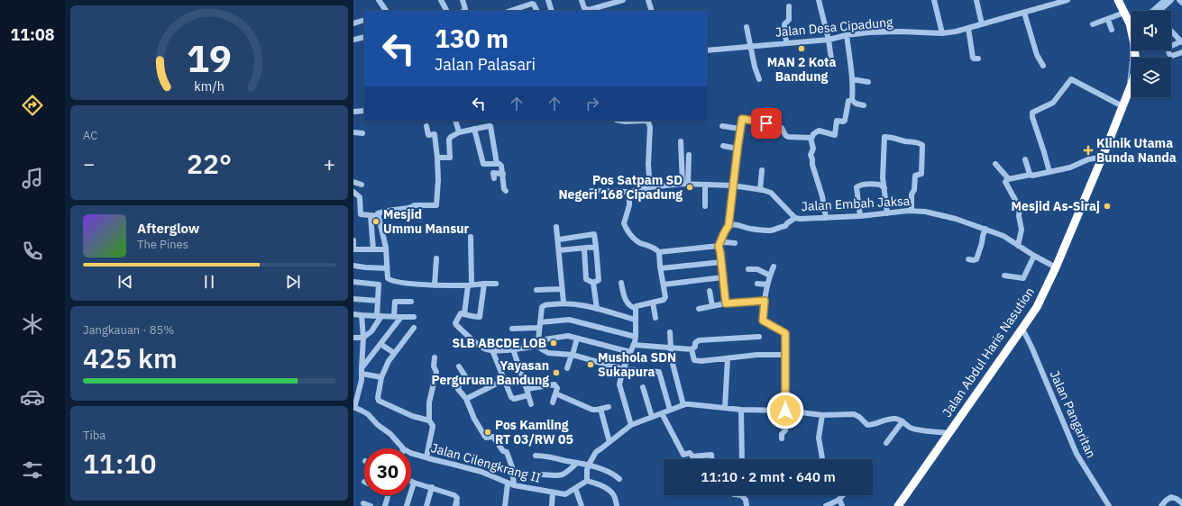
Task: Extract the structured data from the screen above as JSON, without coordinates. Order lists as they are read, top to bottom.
{
  "streets": {
    "highway": ["Jalan Abdul Haris Nasution"],
    "street": [
      "Jalan Desa Cipadung",
      "Jalan Embah Jaksa",
      "Jalan Pangaritan",
      "Jalan Cilengkrang II"
    ]
  },
  "crossings": [
    ["Jalan Embah Jaksa", "Jalan Abdul Haris Nasution"],
    ["Jalan Abdul Haris Nasution", "Jalan Pangaritan"]
  ],
  "places": {
    "other": [
      "MAN 2 Kota Bandung",
      "Pos Satpam SD Negeri 168 Cipadung",
      "Mesjid As-Siraj",
      "Mesjid Ummu Mansur",
      "SLB ABCDE LOB",
      "Mushola SDN Sukapura",
      "Yayasan Perguruan Bandung",
      "Pos Kamling RT 03/RW 05"
    ],
    "health": ["Klinik Utama Bunda Nanda"]
  },
  "page": {
    "tabs": "11:08",
    "turn": ["130 m", "Jalan Palasari"],
    "tile": [
      "AC",
      ["Jangkauan · 85%", "425 km"],
      ["Tiba", "11:10"]
    ],
    "heat": ["−", "22°", "+"],
    "song": ["Afterglow", "The Pines"],
    "limit": "30",
    "trip": "11:10 · 2 mnt · 640 m",
    "gauge": ["19", "km/h"]
  }
}
